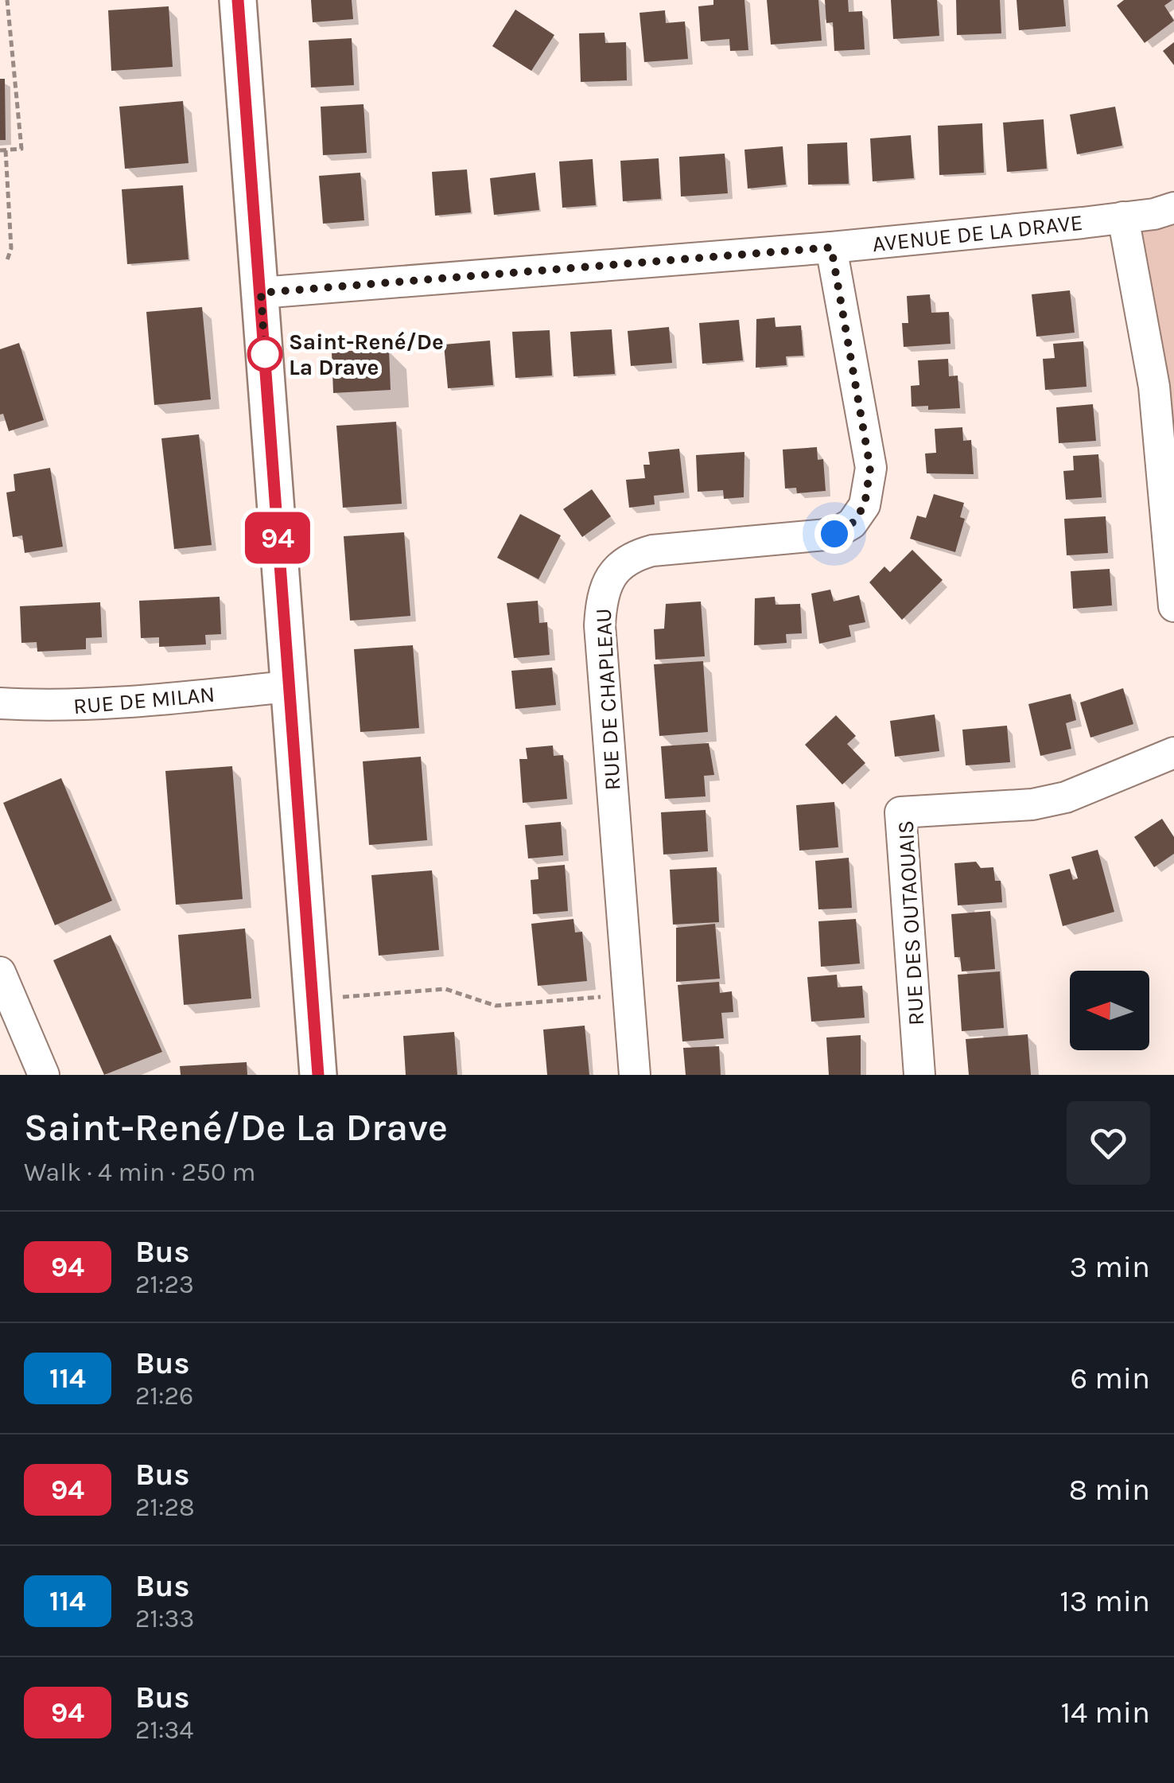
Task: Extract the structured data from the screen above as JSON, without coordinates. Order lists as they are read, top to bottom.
{
  "streets": {
    "street": [
      "AVENUE DE LA DRAVE",
      "RUE DE CHAPLEAU",
      "RUE DE MILAN",
      "RUE DES OUTAOUAIS"
    ]
  },
  "crossings": [
    ["AVENUE DE LA DRAVE", "RUE DE CHAPLEAU"]
  ],
  "places": ["Saint-René/De La Drave"],
  "lines": ["bus line 94"],
  "north": "left",
  "page": {
    "on_map": "94",
    "heading": ["Saint-René/De La Drave", "Walk · 4 min · 250 m"],
    "list": [
      {
        "mark": "94",
        "name": "Bus",
        "note": "21:23",
        "value": "3 min"
      },
      {
        "mark": "114",
        "name": "Bus",
        "note": "21:26",
        "value": "6 min"
      },
      {
        "mark": "94",
        "name": "Bus",
        "note": "21:28",
        "value": "8 min"
      },
      {
        "mark": "114",
        "name": "Bus",
        "note": "21:33",
        "value": "13 min"
      },
      {
        "mark": "94",
        "name": "Bus",
        "note": "21:34",
        "value": "14 min"
      }
    ]
  }
}
